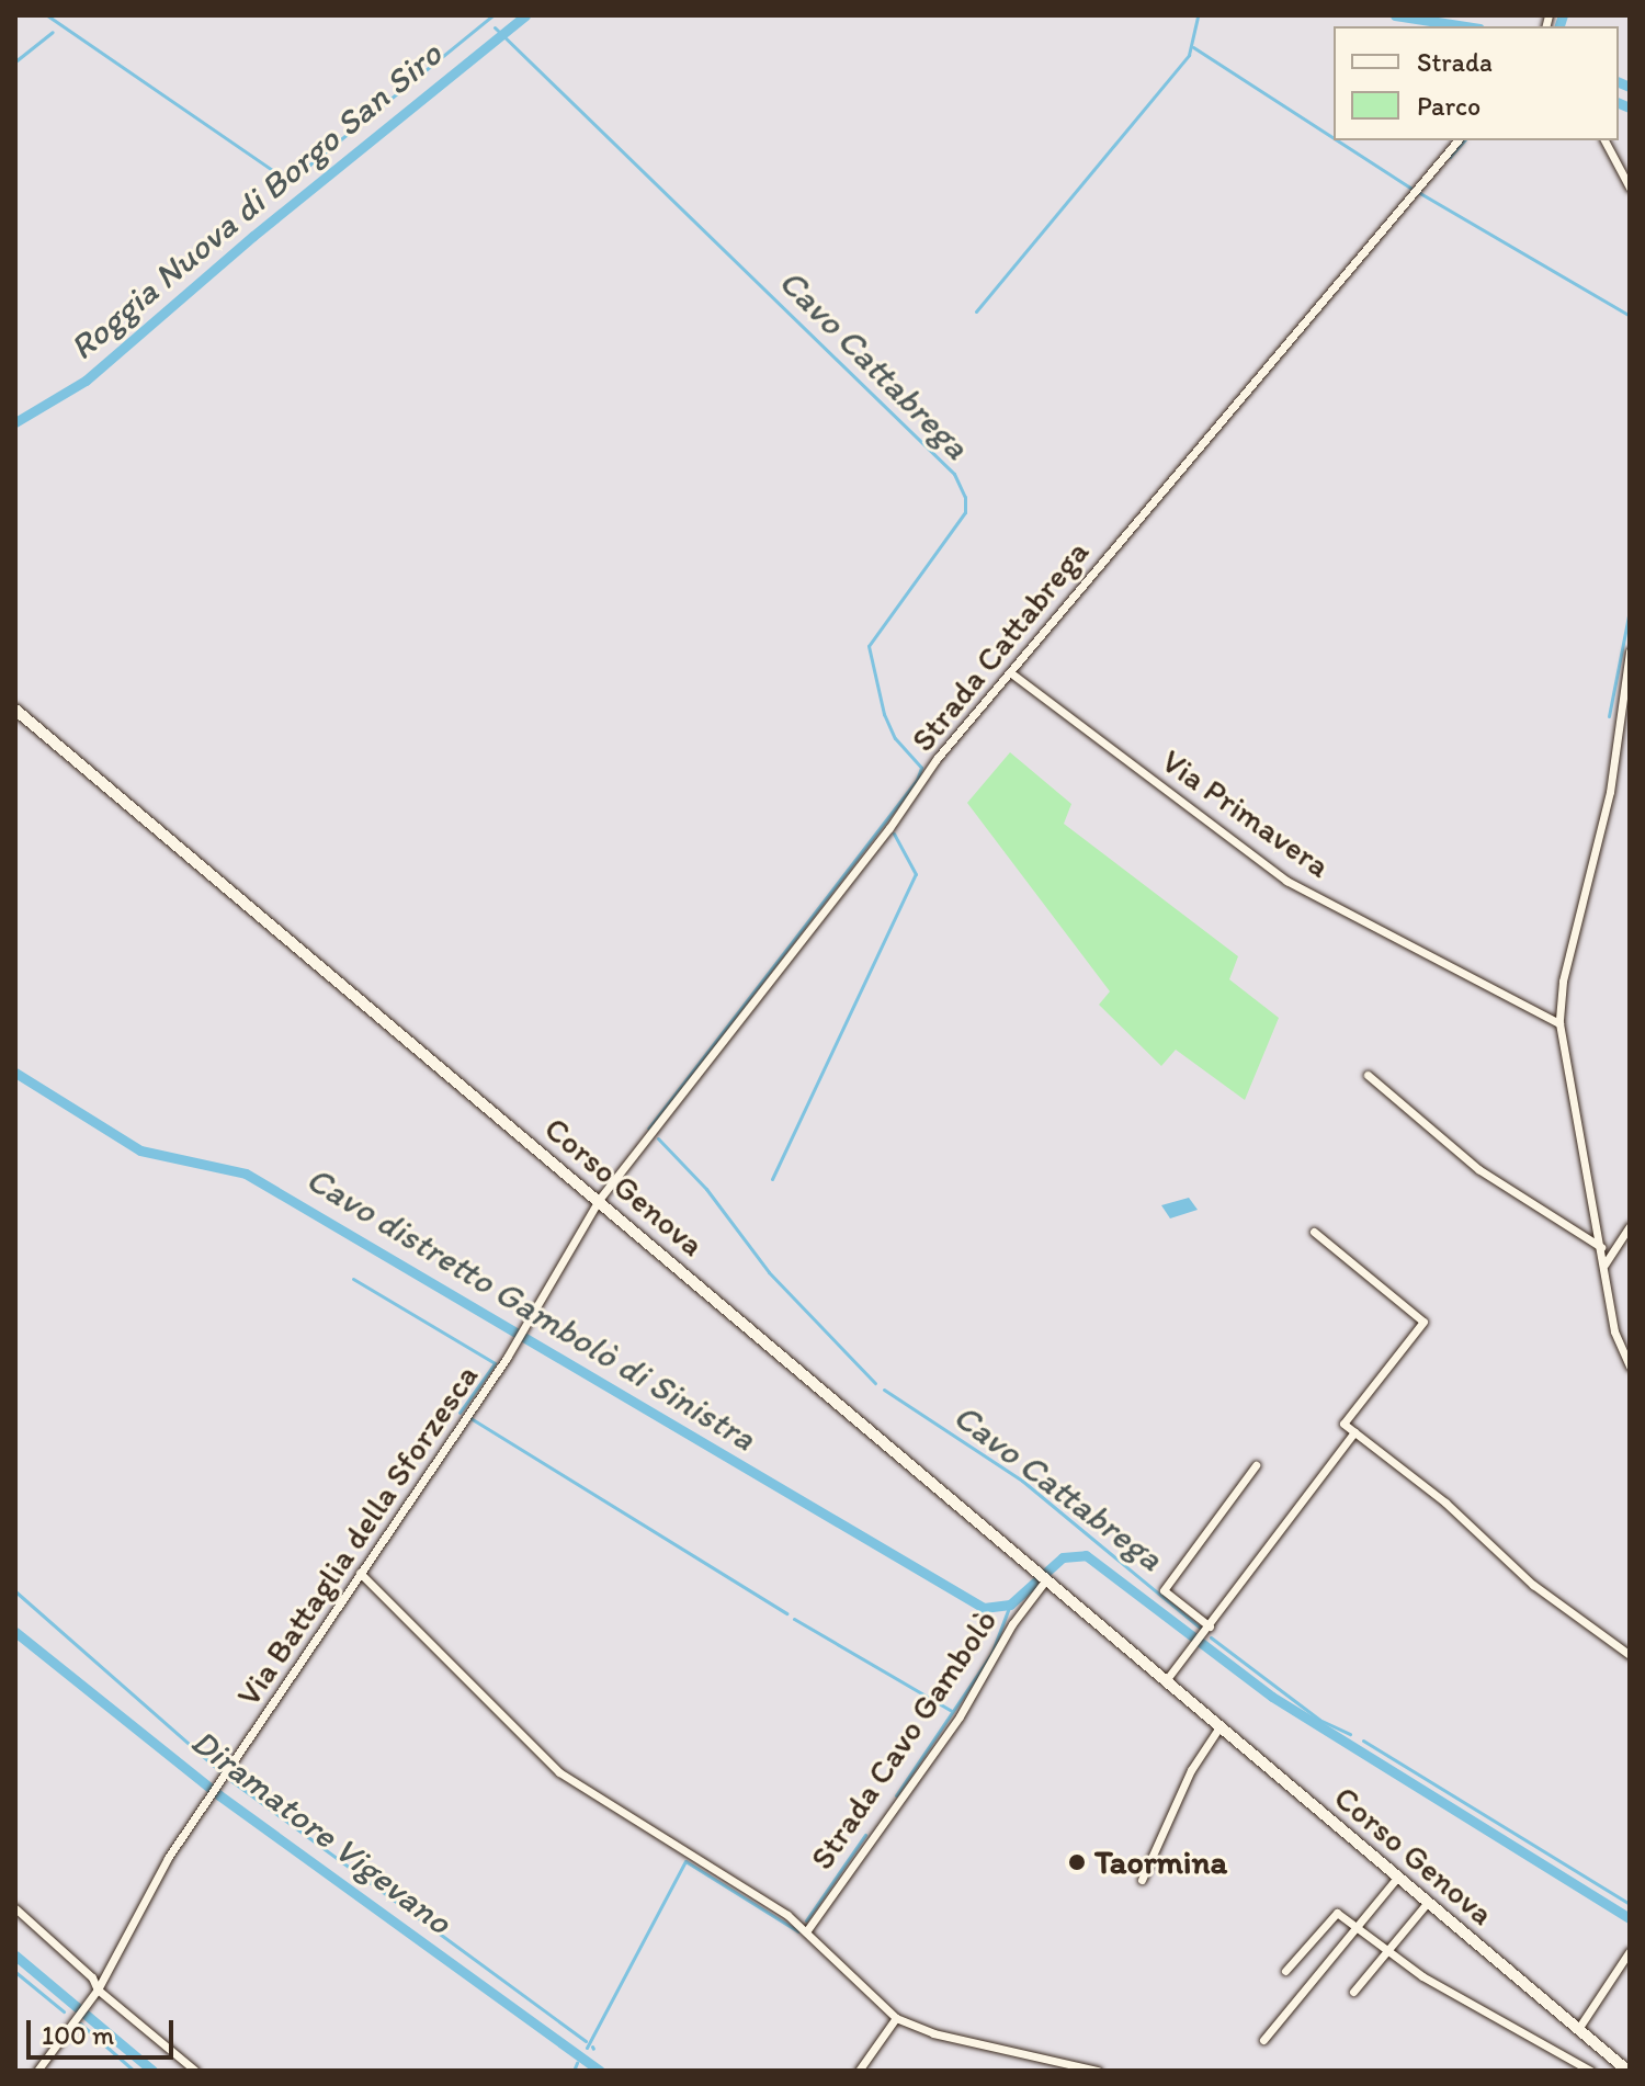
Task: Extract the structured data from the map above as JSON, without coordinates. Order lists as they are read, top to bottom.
{
  "streets": {
    "main road": ["Corso Genova"],
    "street": [
      "Strada Cattabrega",
      "Via Primavera",
      "Via Battaglia della Sforzesca",
      "Strada Cavo Gambolò"
    ]
  },
  "crossings": [
    ["Strada Cattabrega", "Via Primavera"],
    ["Strada Cattabrega", "Corso Genova"],
    ["Strada Cattabrega", "Via Battaglia della Sforzesca"],
    ["Corso Genova", "Via Battaglia della Sforzesca"],
    ["Corso Genova", "Strada Cavo Gambolò"]
  ],
  "water": [
    "Roggia Nuova di Borgo San Siro",
    "Cavo Cattabrega",
    "Cavo distretto Gambolò di Sinistra",
    "Diramatore Vigevano"
  ],
  "places": ["Taormina"],
  "legend": ["Strada", "Parco"],
  "scale_bar": "100 m"
}
